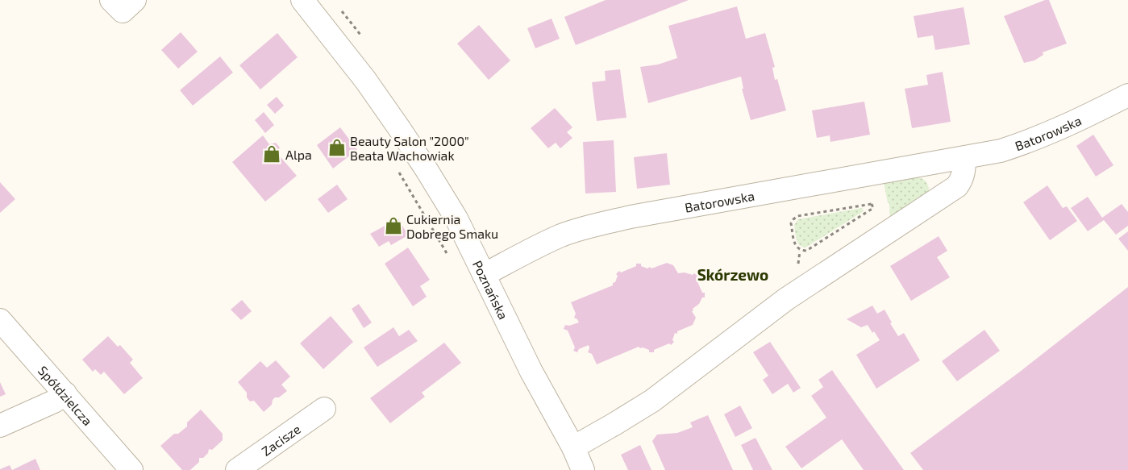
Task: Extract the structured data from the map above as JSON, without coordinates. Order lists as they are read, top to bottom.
{
  "streets": {
    "street": [
      "Batorowska",
      "Poznańska",
      "Spółdzielcza",
      "Zacisze"
    ]
  },
  "crossings": [
    ["Batorowska", "Poznańska"]
  ],
  "districts": ["Skórzewo"],
  "places": {
    "shop": ["Beauty Salon \"2000\" Beata Wachowiak", "Alpa", "Cukiernia Dobrego Smaku"]
  }
}
